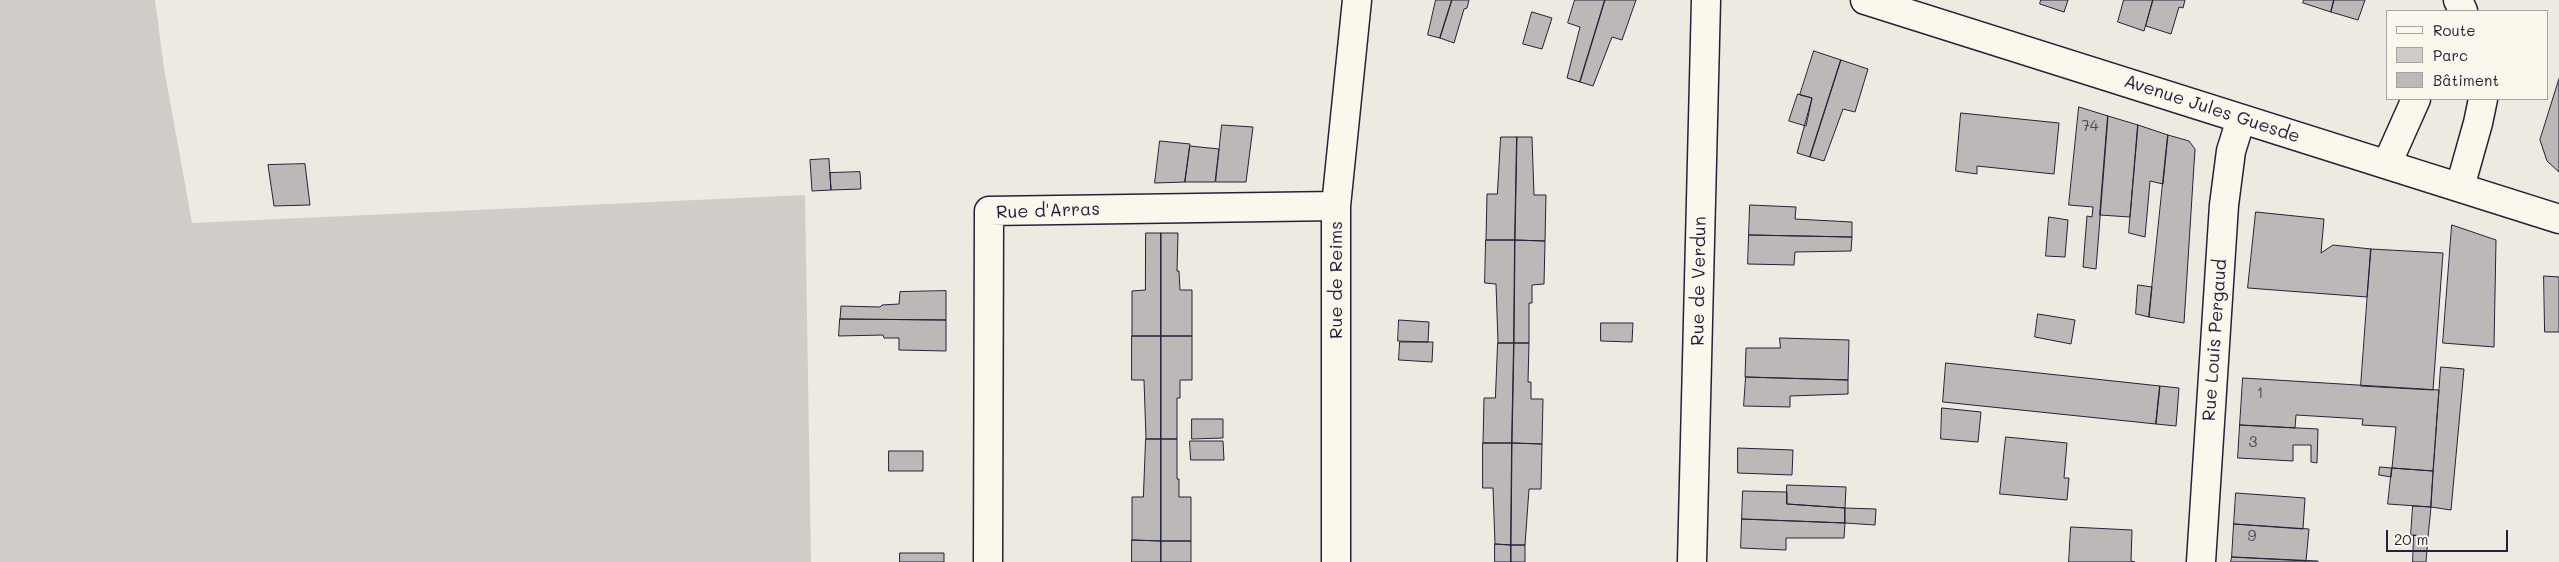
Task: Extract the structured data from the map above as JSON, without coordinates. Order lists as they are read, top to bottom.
{
  "streets": {
    "street": [
      "Avenue Jules Guesde",
      "Rue d'Arras",
      "Rue de Reims",
      "Rue de Verdun",
      "Rue Louis Pergaud"
    ]
  },
  "crossings": [
    ["Avenue Jules Guesde", "Rue Louis Pergaud"],
    ["Rue d'Arras", "Rue de Reims"]
  ],
  "house_numbers": [
    "74",
    "1",
    "3",
    "9"
  ],
  "legend": ["Route", "Parc", "Bâtiment"],
  "scale_bar": "20 m"
}
